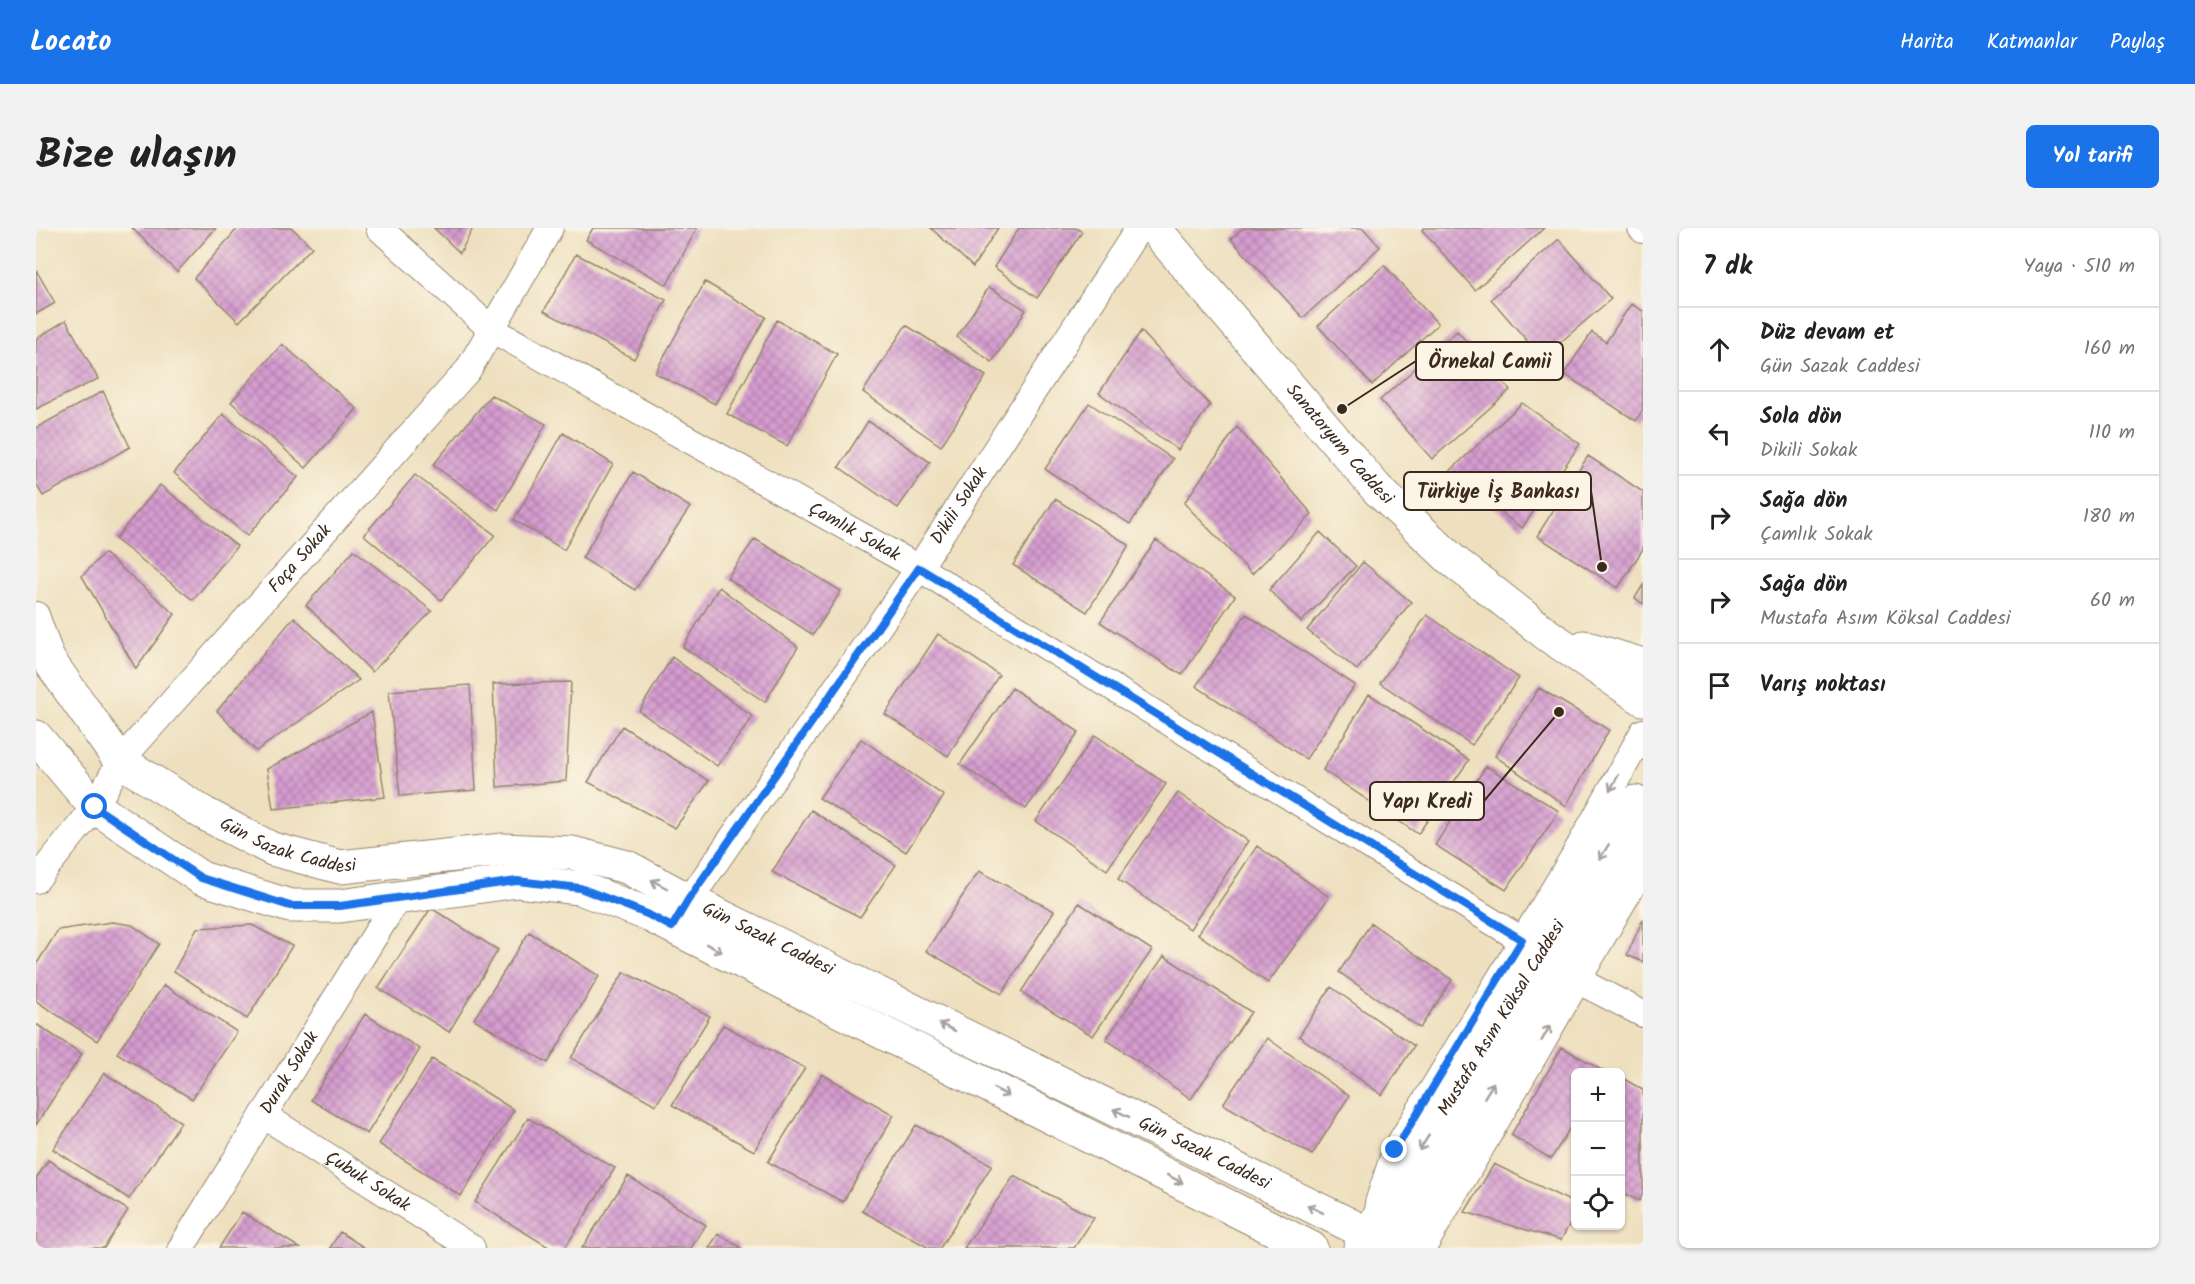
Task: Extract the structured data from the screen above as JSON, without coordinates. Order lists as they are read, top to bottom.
{
  "streets": {
    "main road": ["Sanatoryum Caddesi", "Gün Sazak Caddesi", "Mustafa Asım Köksal Caddesi"],
    "street": [
      "Dikili Sokak",
      "Çamlık Sokak",
      "Foça Sokak",
      "Durak Sokak",
      "Çubuk Sokak"
    ]
  },
  "crossings": [
    ["Dikili Sokak", "Çamlık Sokak"],
    ["Dikili Sokak", "Gün Sazak Caddesi"],
    ["Çamlık Sokak", "Foça Sokak"],
    ["Çamlık Sokak", "Mustafa Asım Köksal Caddesi"],
    ["Foça Sokak", "Gün Sazak Caddesi"],
    ["Gün Sazak Caddesi", "Mustafa Asım Köksal Caddesi"],
    ["Gün Sazak Caddesi", "Durak Sokak"],
    ["Durak Sokak", "Çubuk Sokak"]
  ],
  "places": ["Örnekal Camii", "Türkiye İş Bankası", "Yapı Kredi"],
  "page": {
    "header": "Locato",
    "nav": ["Harita", "Katmanlar", "Paylaş"],
    "title": "Bize ulaşın",
    "buttons": "Yol tarifi",
    "heading": ["7 dk", "Yaya · 510 m"],
    "list": [
      ["Düz devam et", "Gün Sazak Caddesi", "160 m"],
      ["Sola dön", "Dikili Sokak", "110 m"],
      ["Sağa dön", "Çamlık Sokak", "180 m"],
      ["Sağa dön", "Mustafa Asım Köksal Caddesi", "60 m"],
      "Varış noktası"
    ],
    "map_buttons": ["+", "−"]
  }
}
